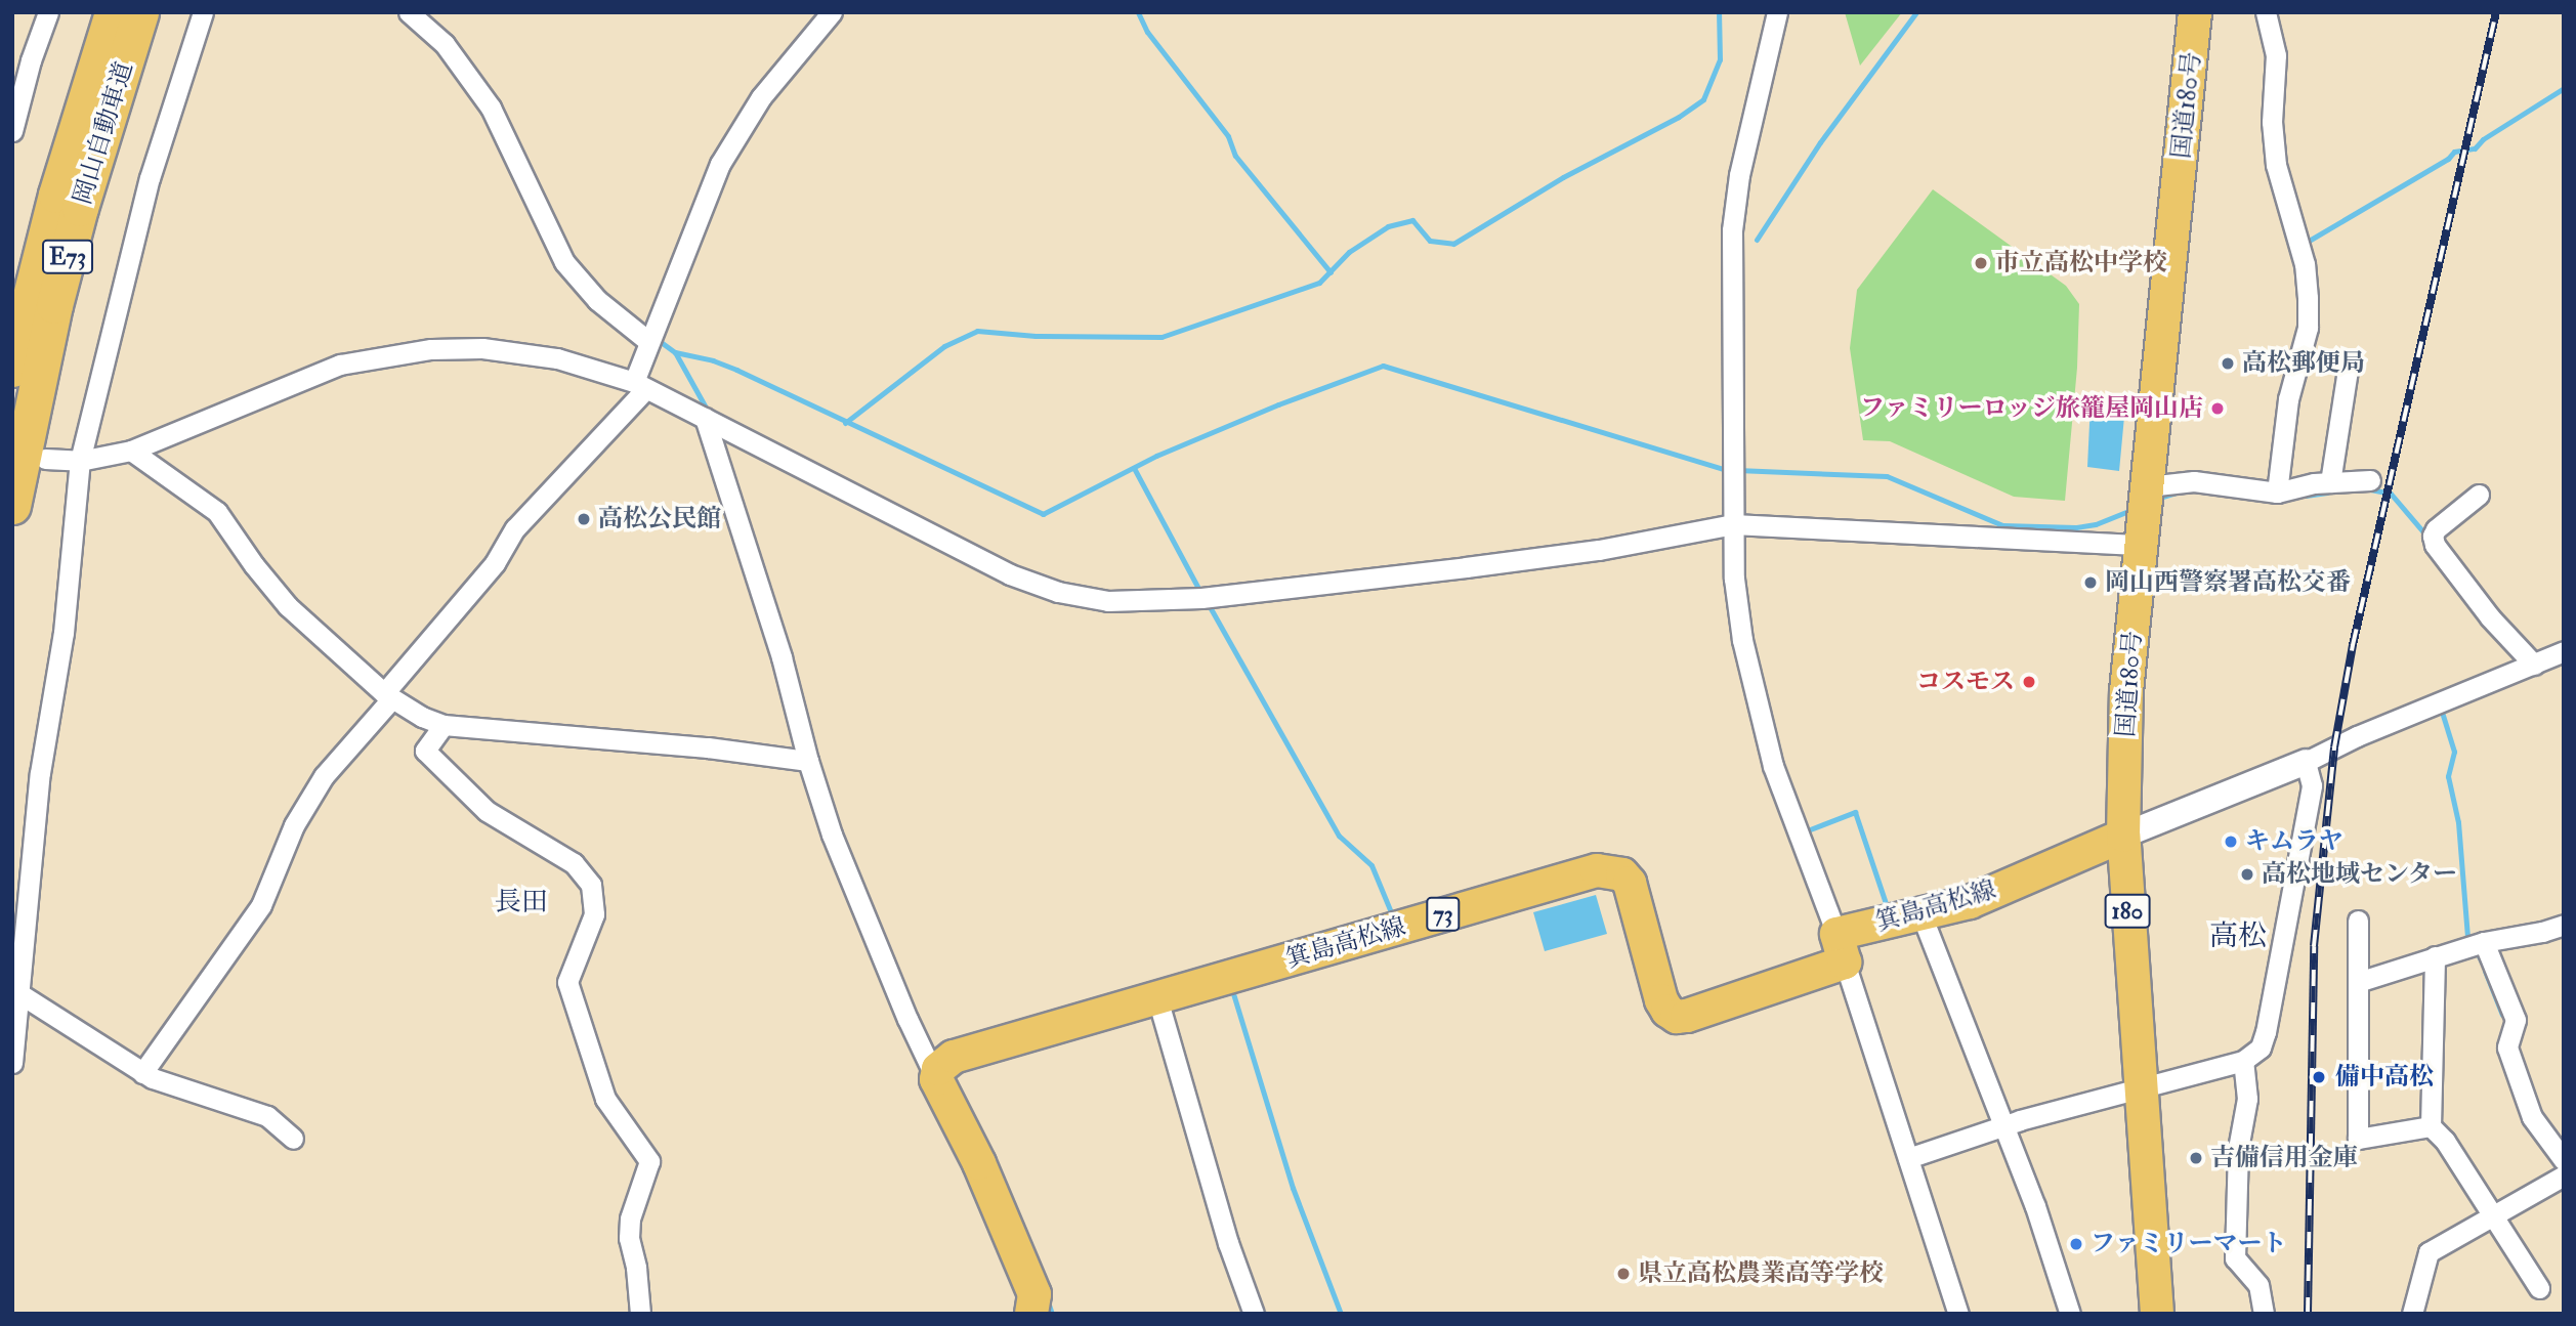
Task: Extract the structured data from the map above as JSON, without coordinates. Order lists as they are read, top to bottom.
{
  "streets": {
    "highway": ["岡山自動車道", "E73"],
    "main road": [
      "国道180号",
      "箕島高松線",
      "180",
      "73"
    ]
  },
  "crossings": [
    ["国道180号", "箕島高松線"]
  ],
  "districts": ["長田", "高松"],
  "places": [
    "市立高松中学校",
    "高松郵便局",
    "ファミリーロッジ旅籠屋岡山店",
    "高松公民館",
    "岡山西警察署高松交番",
    "コスモス",
    "キムラヤ",
    "高松地域センター",
    "備中高松",
    "吉備信用金庫",
    "ファミリーマート",
    "県立高松農業高等学校"
  ]
}
